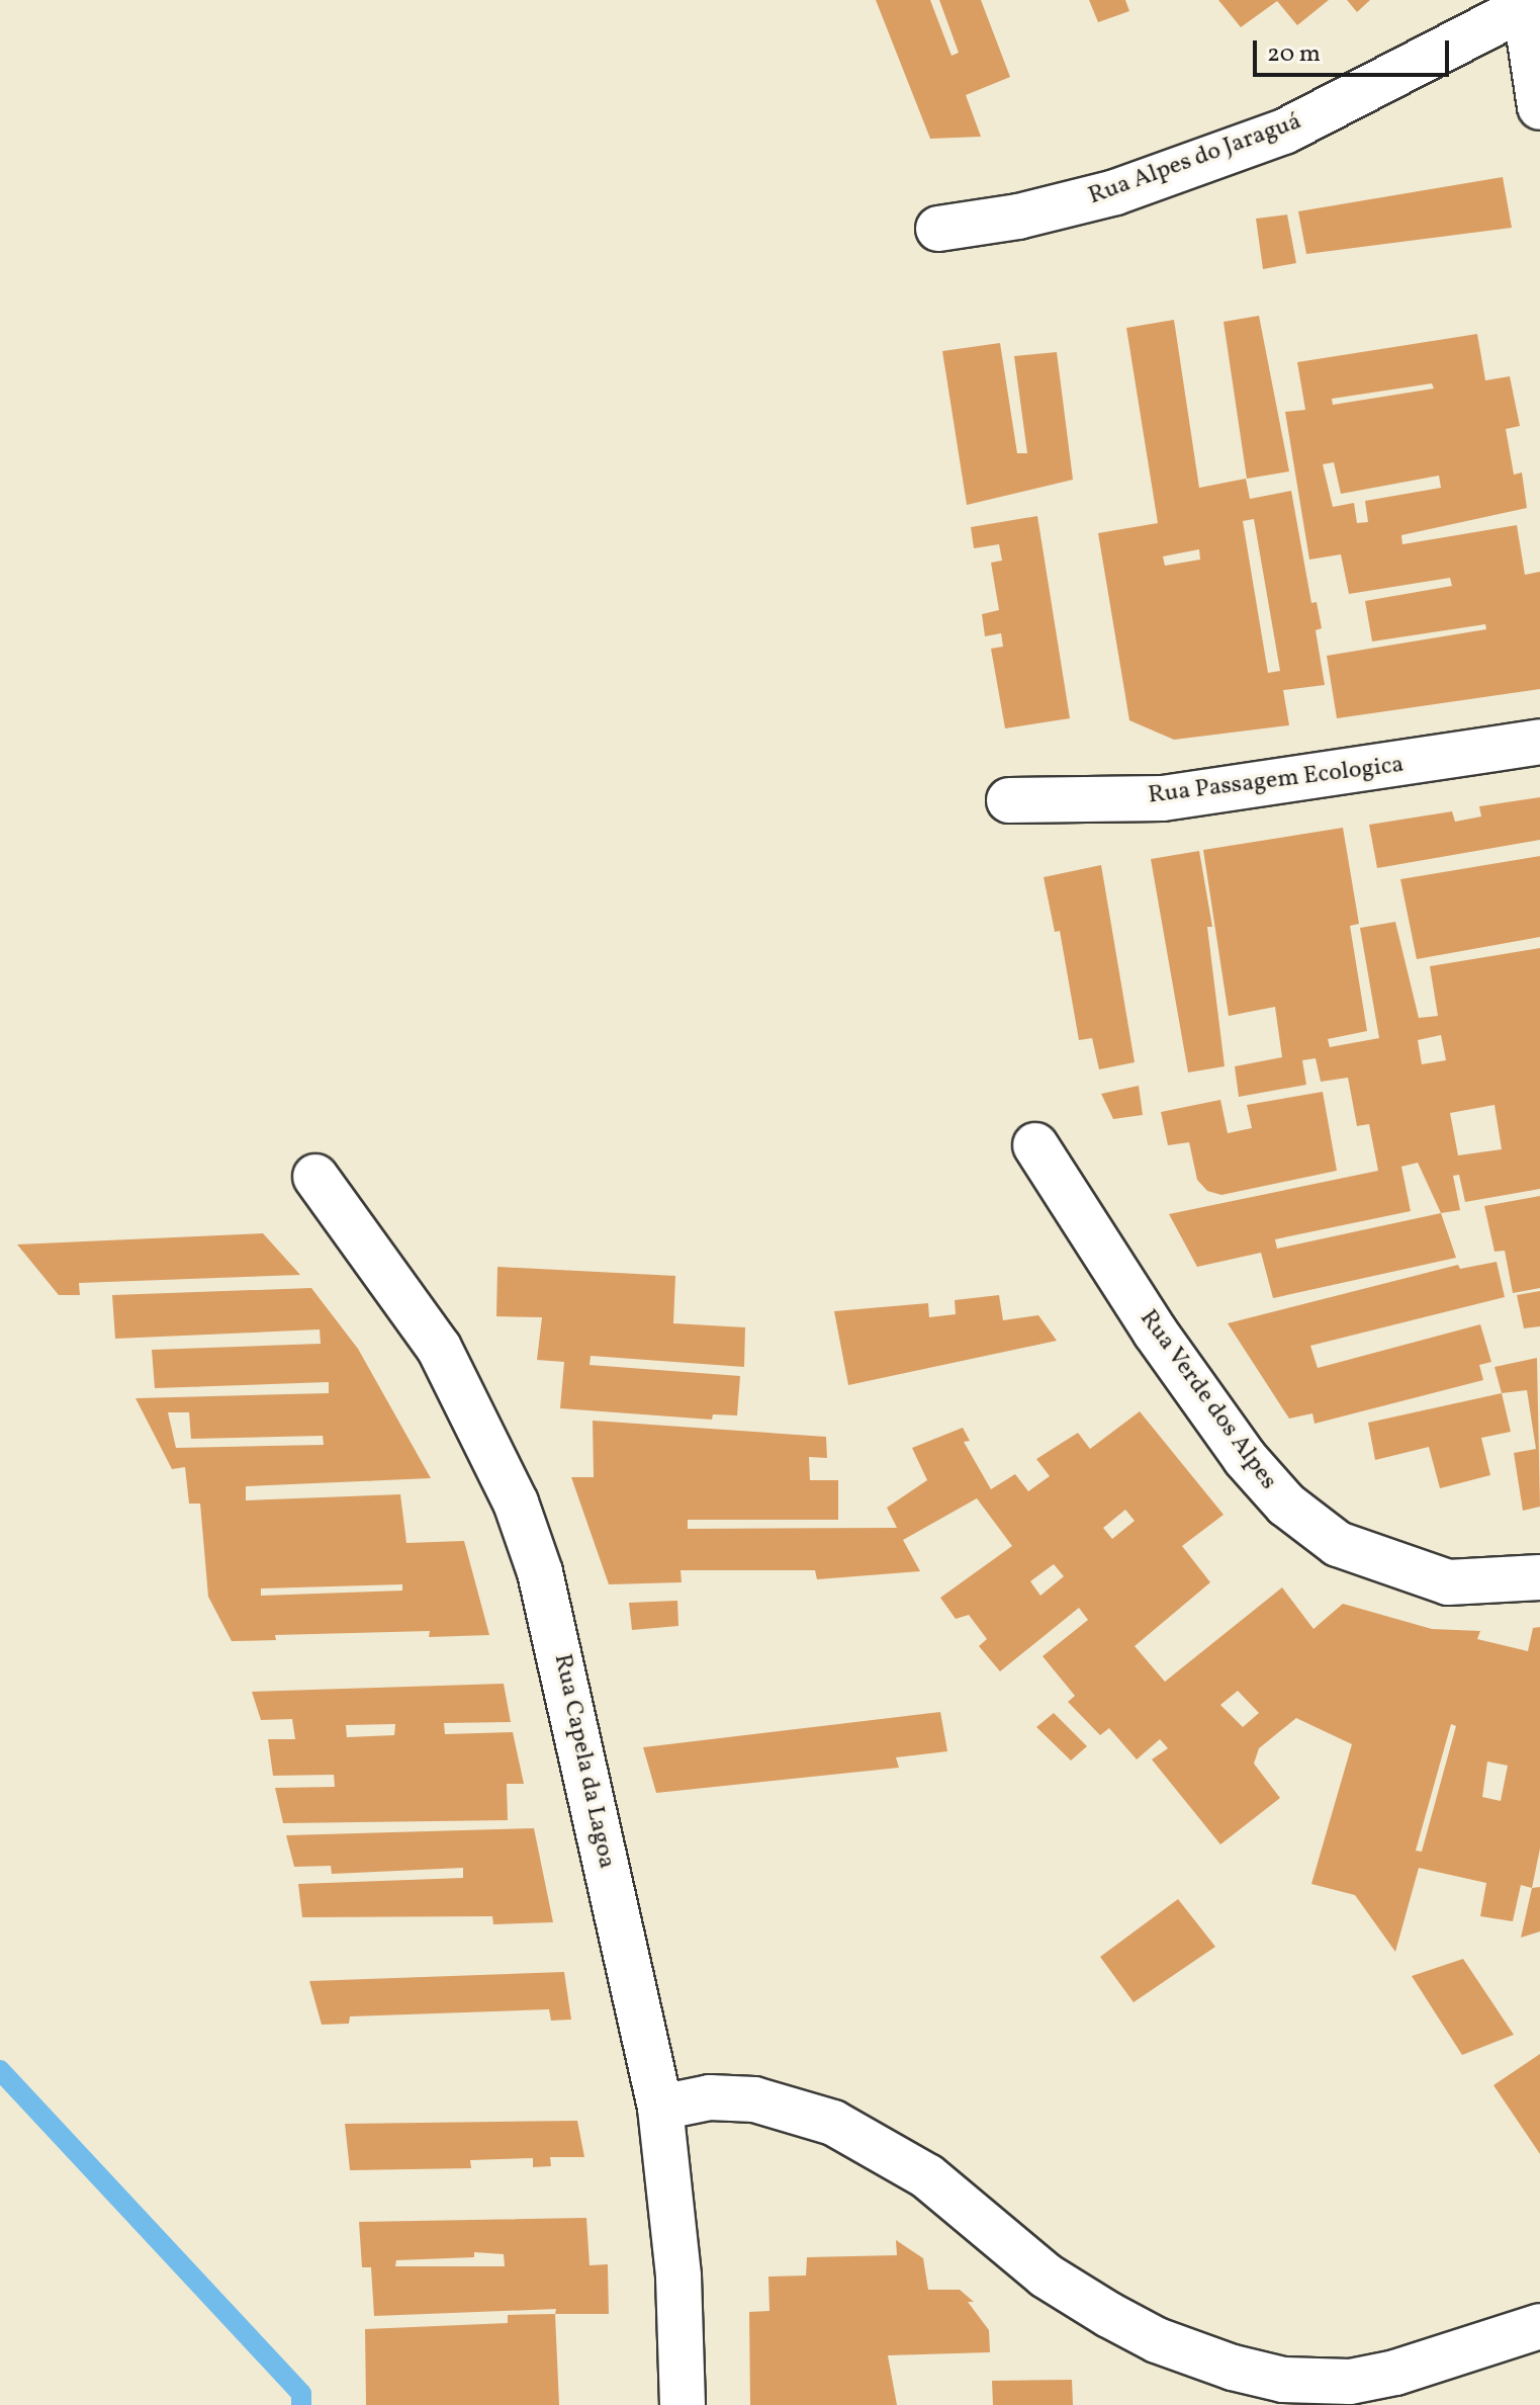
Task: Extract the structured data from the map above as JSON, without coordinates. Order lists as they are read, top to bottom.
{
  "streets": {
    "street": [
      "Rua Alpes do Jaraguá",
      "Rua Passagem Ecologica",
      "Rua Verde dos Alpes",
      "Rua Capela da Lagoa"
    ]
  },
  "scale_bar": "20 m"
}
